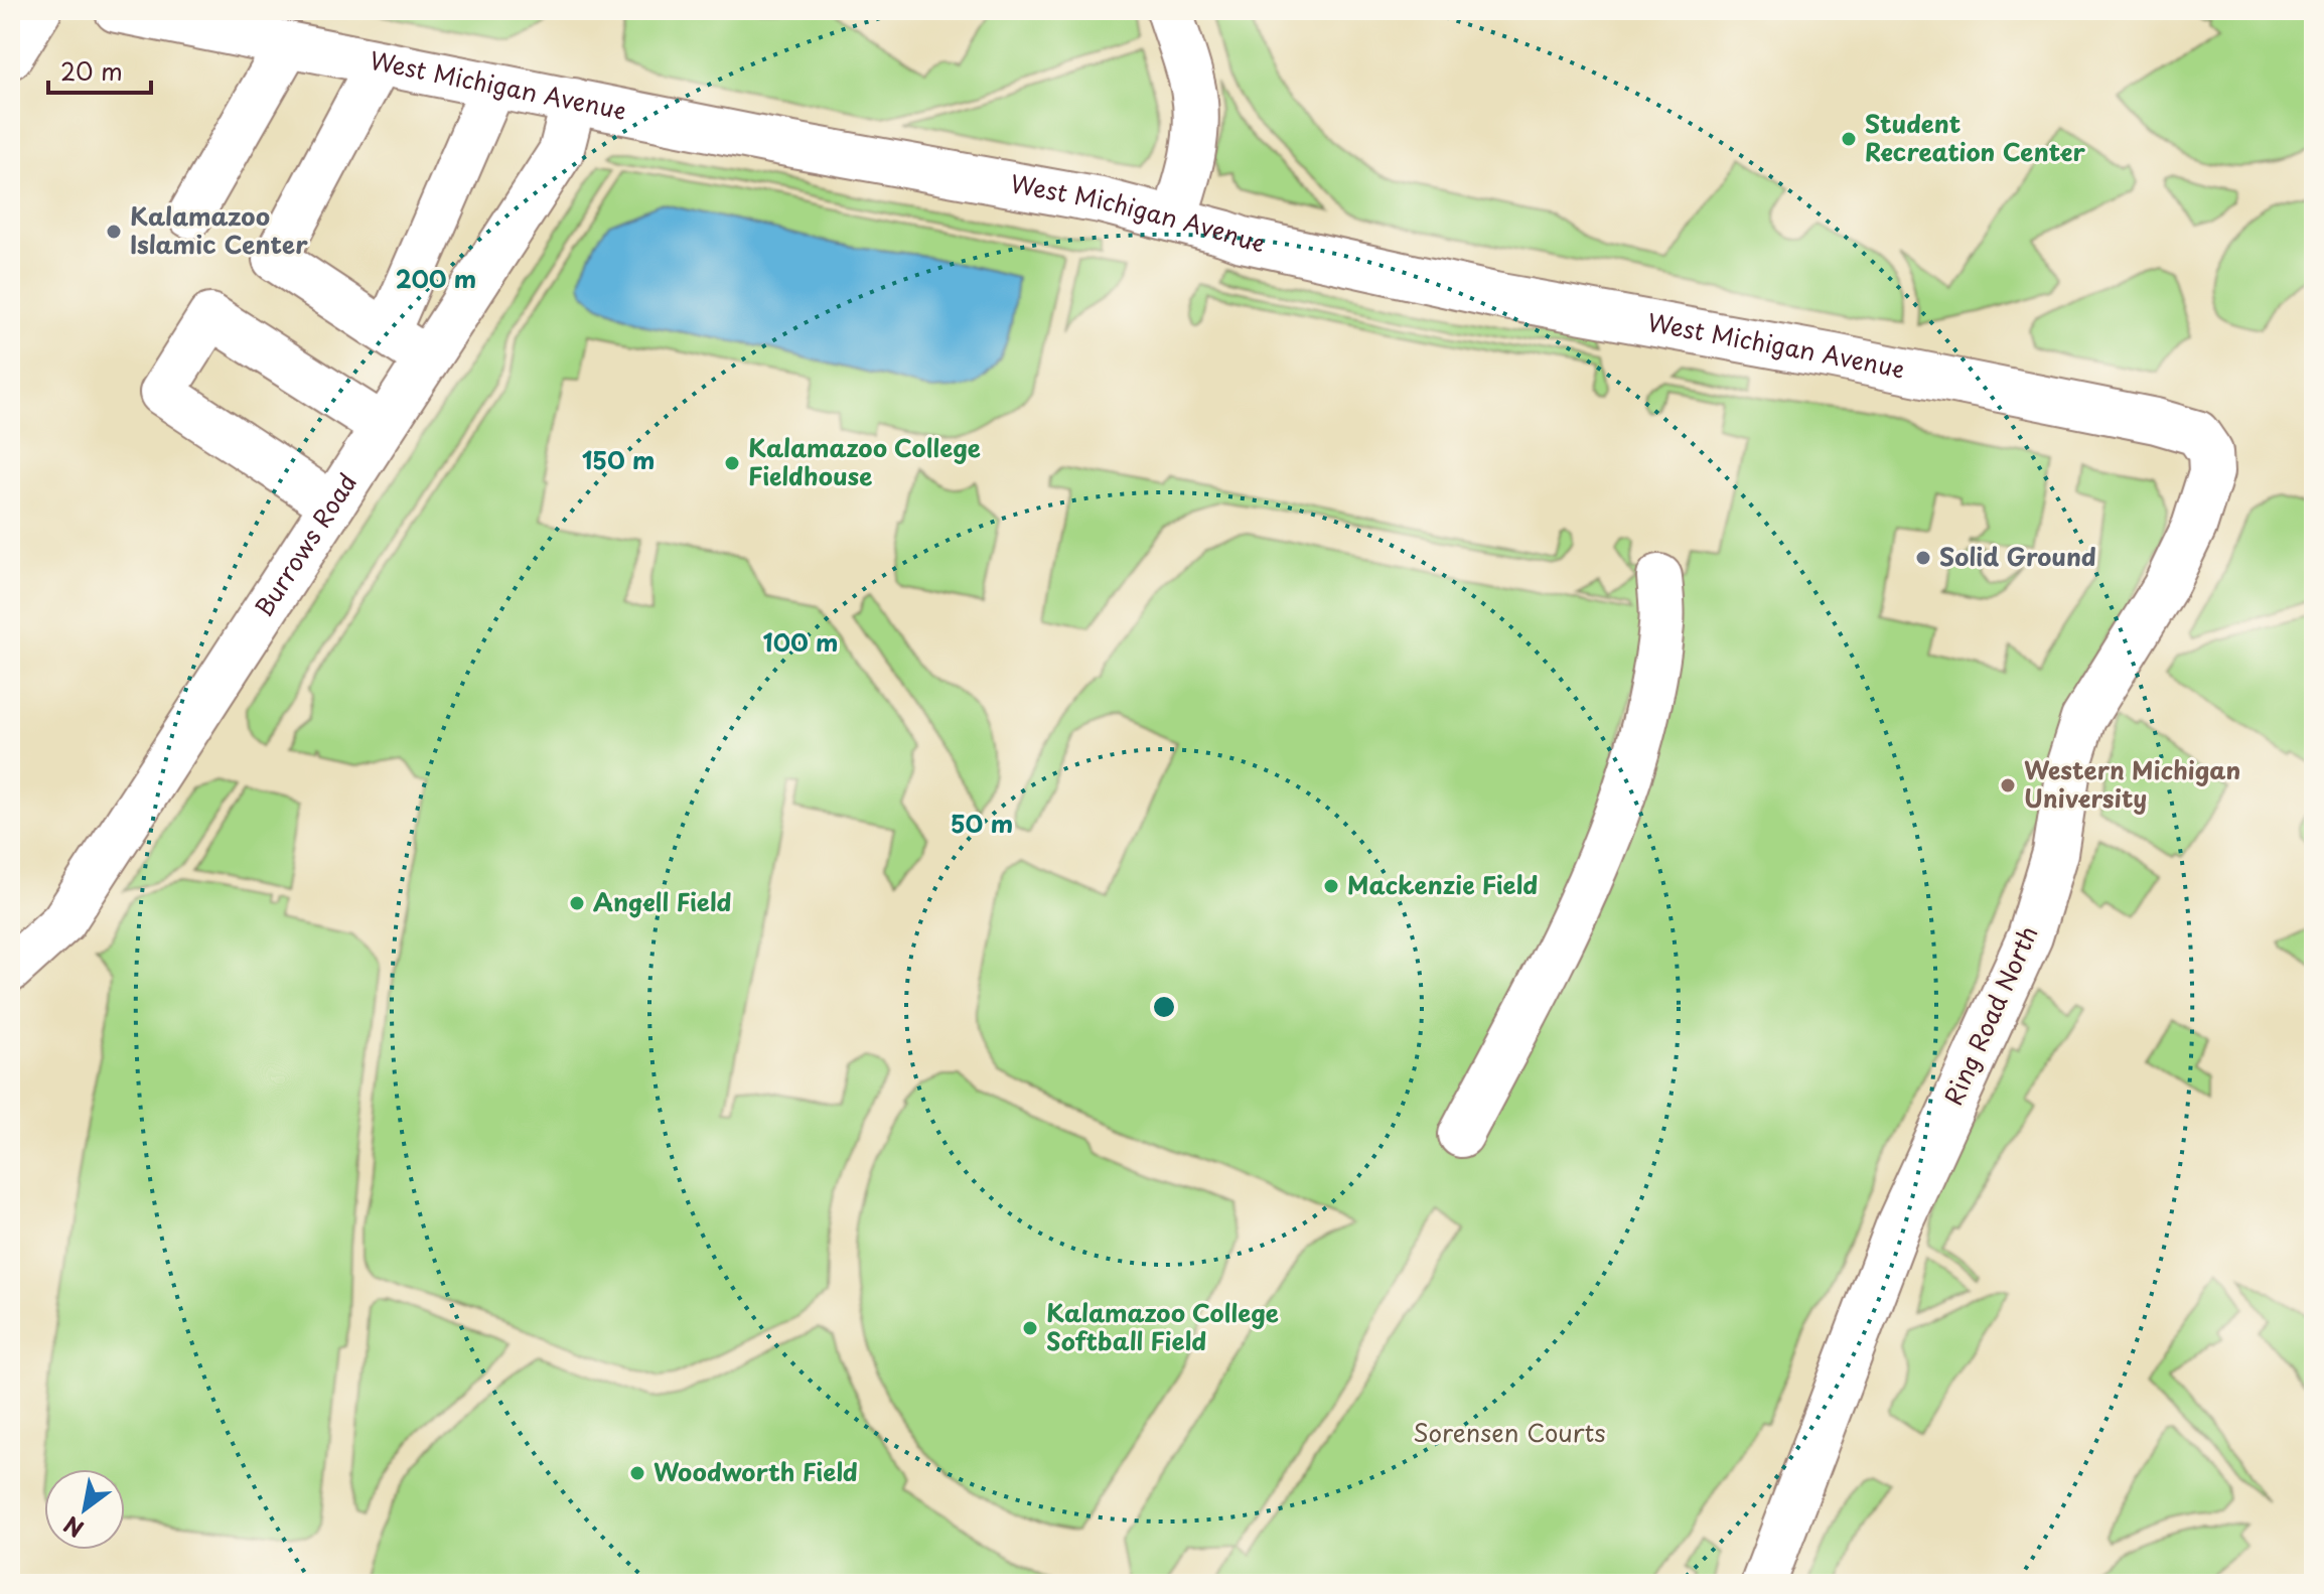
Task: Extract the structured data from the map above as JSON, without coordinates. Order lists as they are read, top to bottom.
{
  "streets": {
    "street": ["West Michigan Avenue", "Burrows Road", "Ring Road North"]
  },
  "crossings": [
    ["West Michigan Avenue", "Burrows Road"],
    ["West Michigan Avenue", "Ring Road North"]
  ],
  "parks": ["Sorensen Courts"],
  "places": [
    "Student Recreation Center",
    "Kalamazoo Islamic Center",
    "Kalamazoo College Fieldhouse",
    "Solid Ground",
    "Western Michigan University",
    "Mackenzie Field",
    "Angell Field",
    "Kalamazoo College Softball Field",
    "Woodworth Field"
  ],
  "scale_bar": "20 m",
  "north": "bottom left",
  "rings": [
    "200 m",
    "150 m",
    "100 m",
    "50 m"
  ]
}
